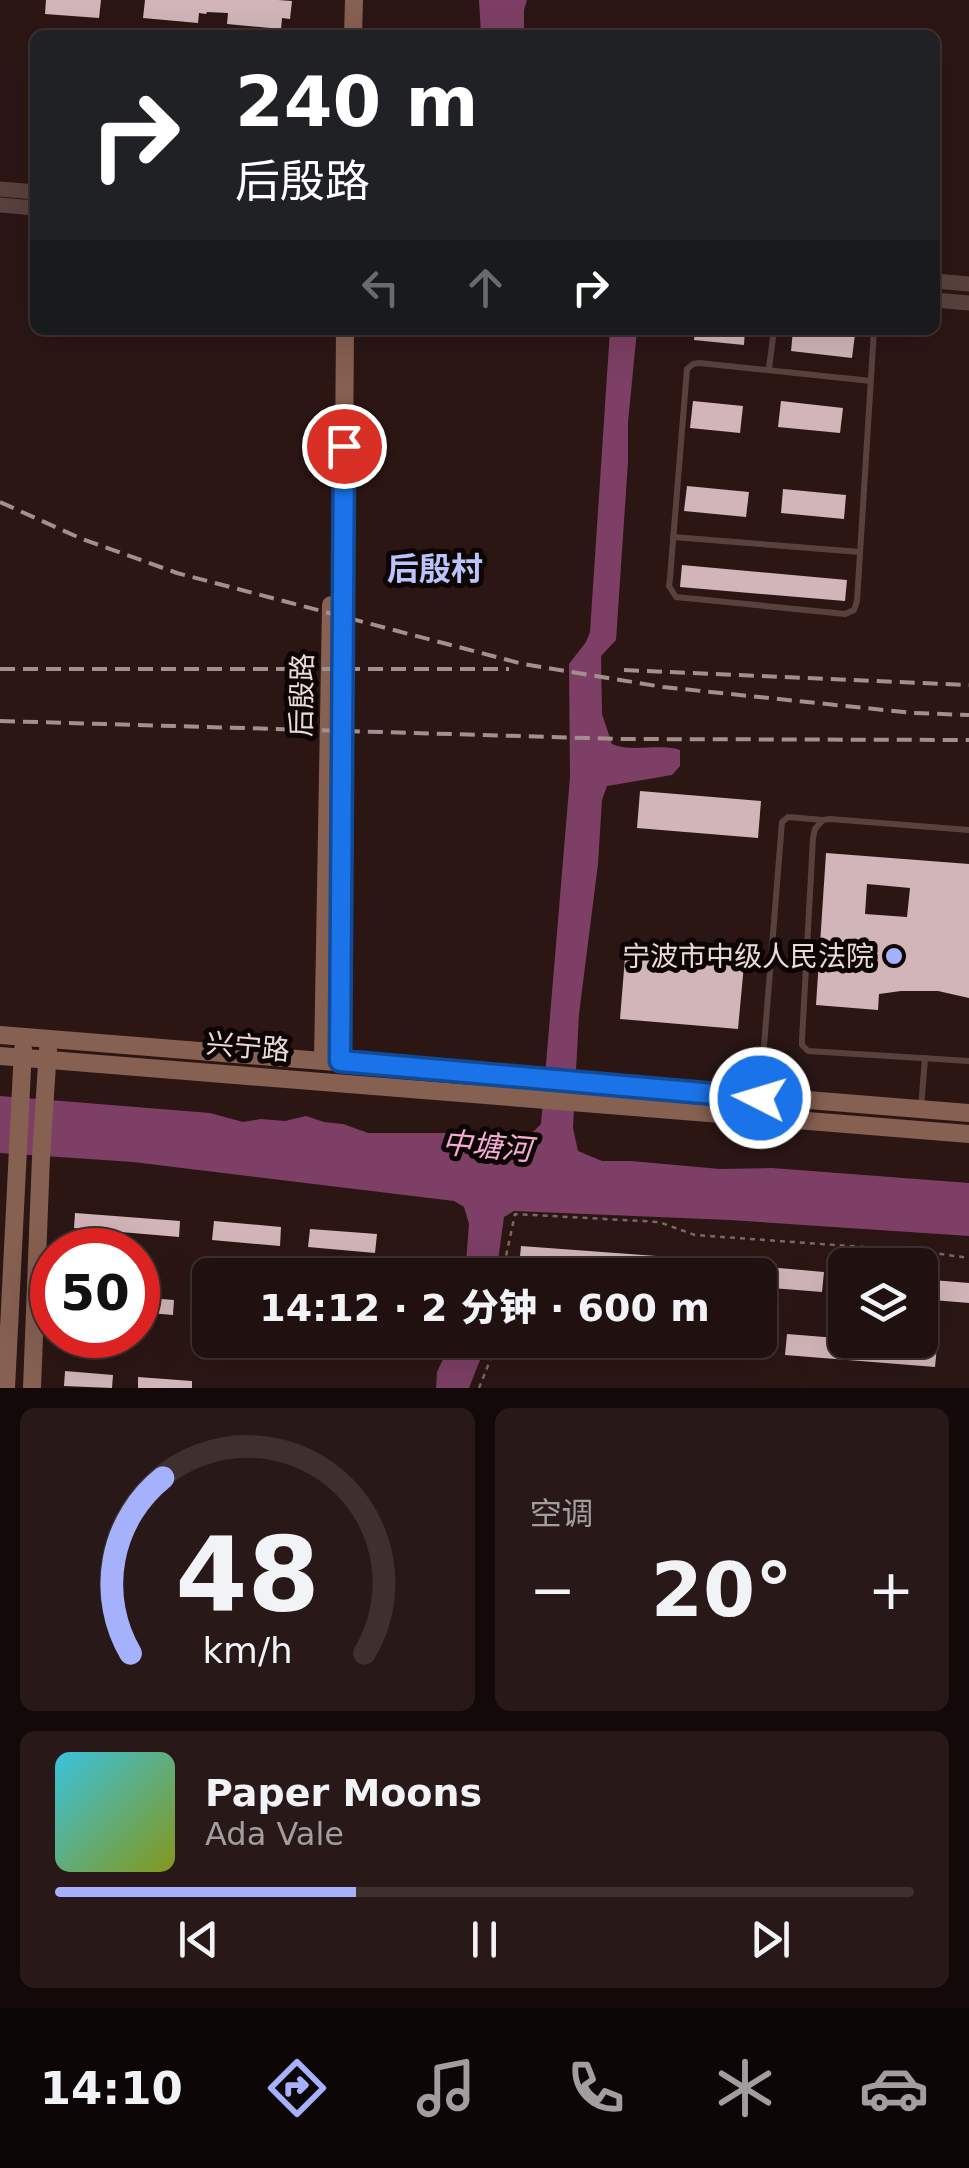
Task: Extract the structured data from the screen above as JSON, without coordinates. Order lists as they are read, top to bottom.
{
  "streets": {
    "main road": ["后殷路", "兴宁路"]
  },
  "districts": ["后殷村"],
  "water": ["中塘河"],
  "places": ["宁波市中级人民法院"],
  "page": {
    "turn": ["240 m", "后殷路"],
    "limit": "50",
    "trip": "14:12 · 2 分钟 · 600 m",
    "tile": "空调",
    "heat": ["−", "20°", "+"],
    "song": ["Paper Moons", "Ada Vale"],
    "tabs": "14:10",
    "gauge": ["48", "km/h"]
  }
}
